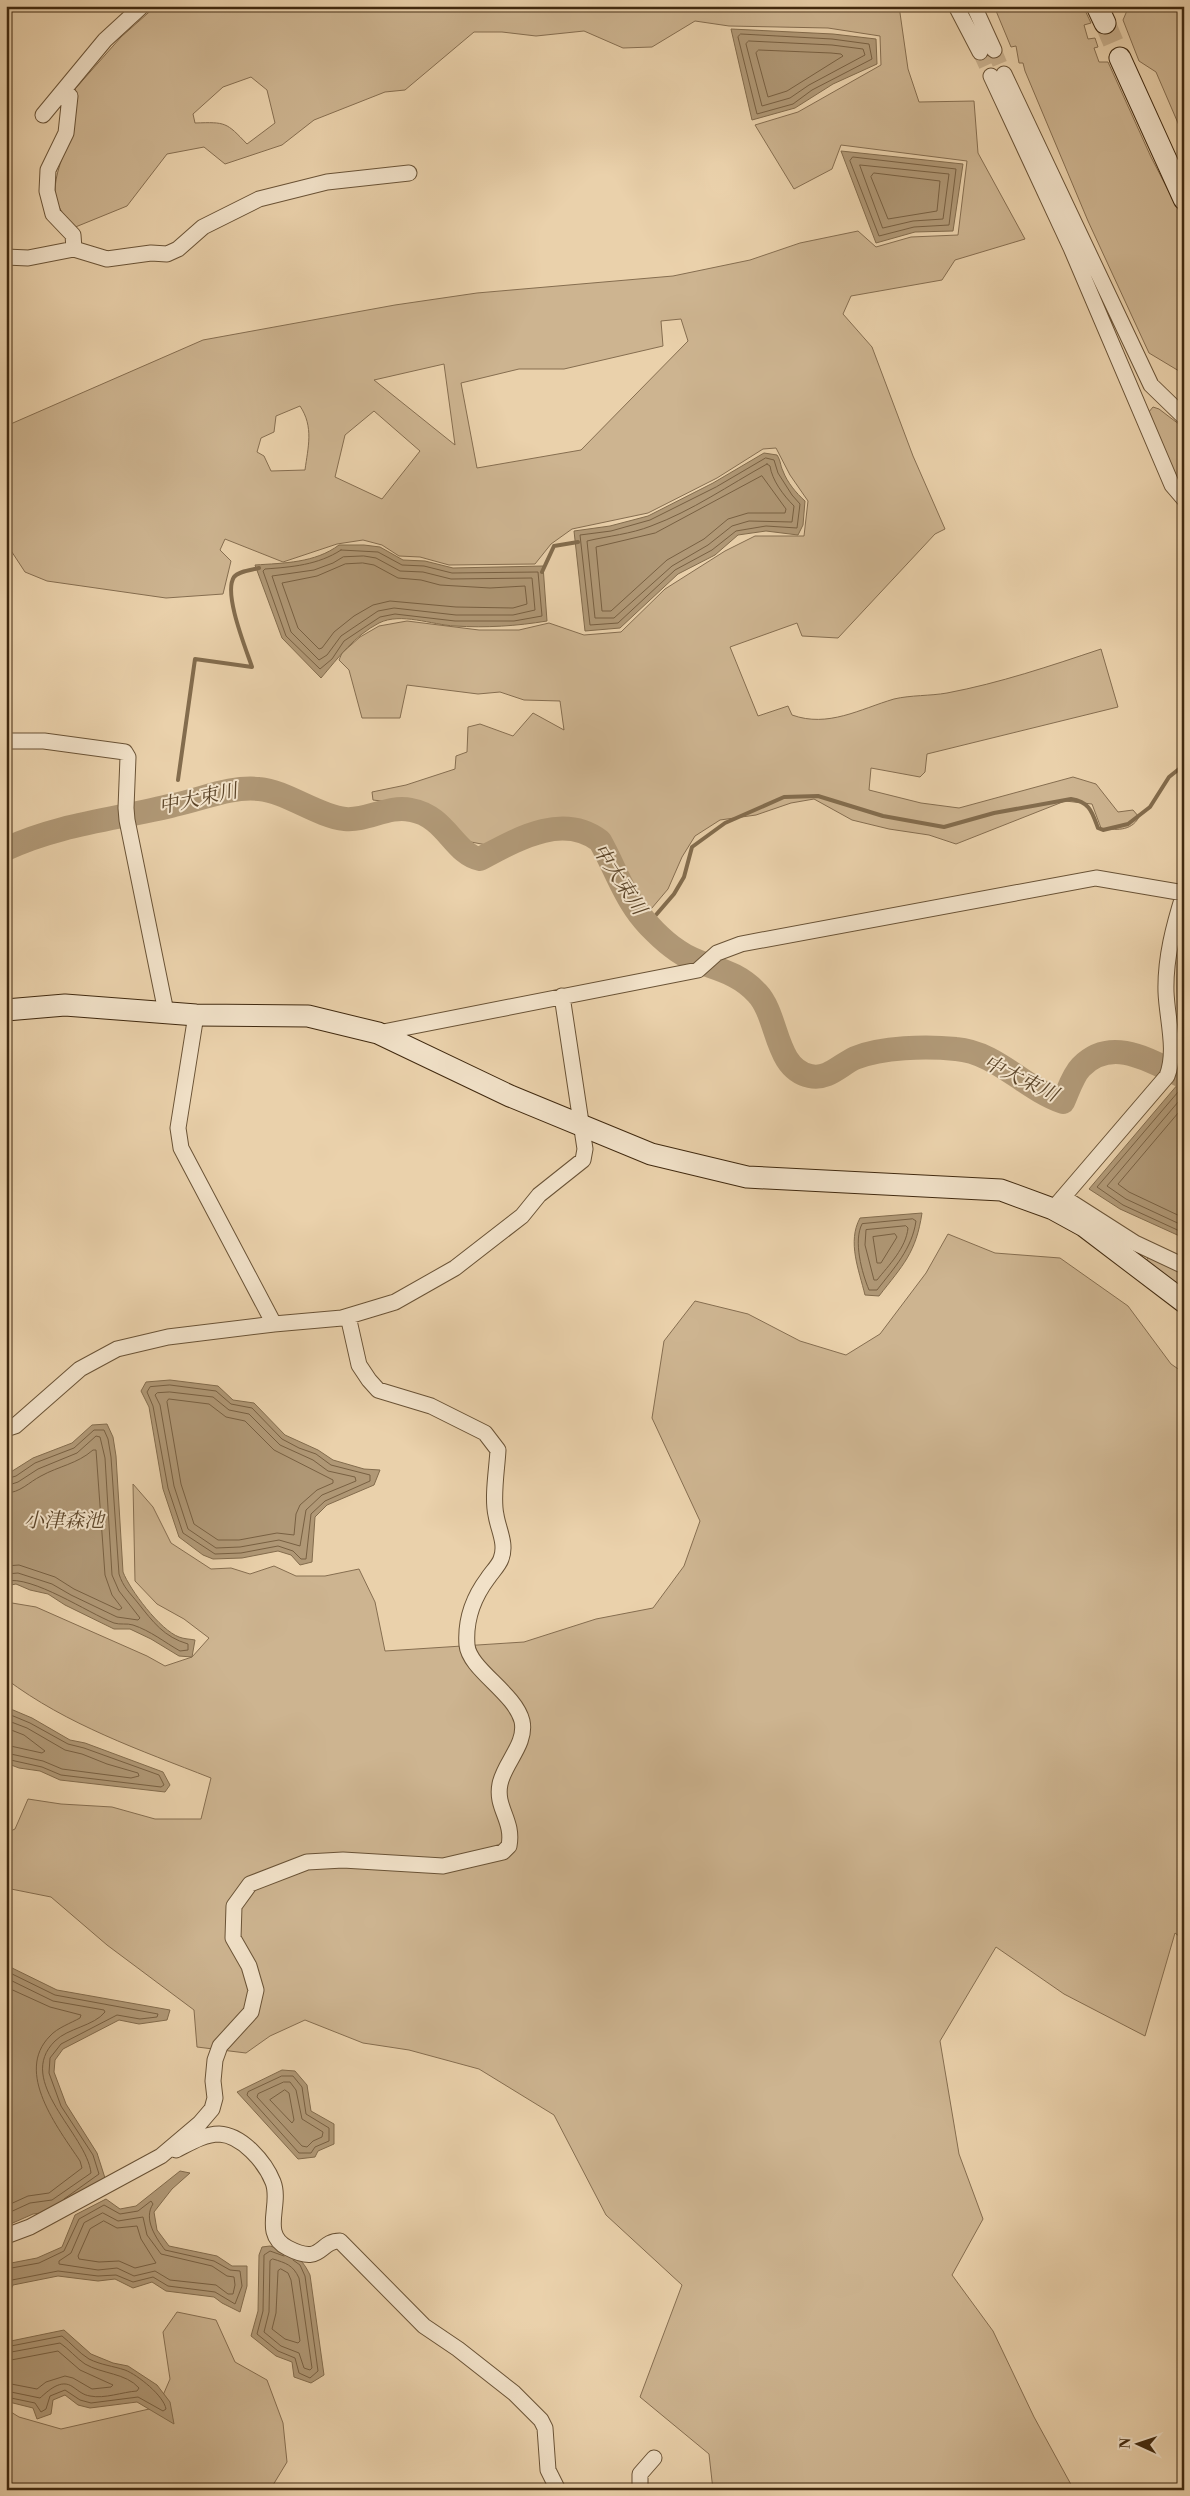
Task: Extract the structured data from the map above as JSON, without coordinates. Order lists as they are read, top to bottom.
{
  "water": ["中大束川", "小津森池"],
  "north": "left"
}
